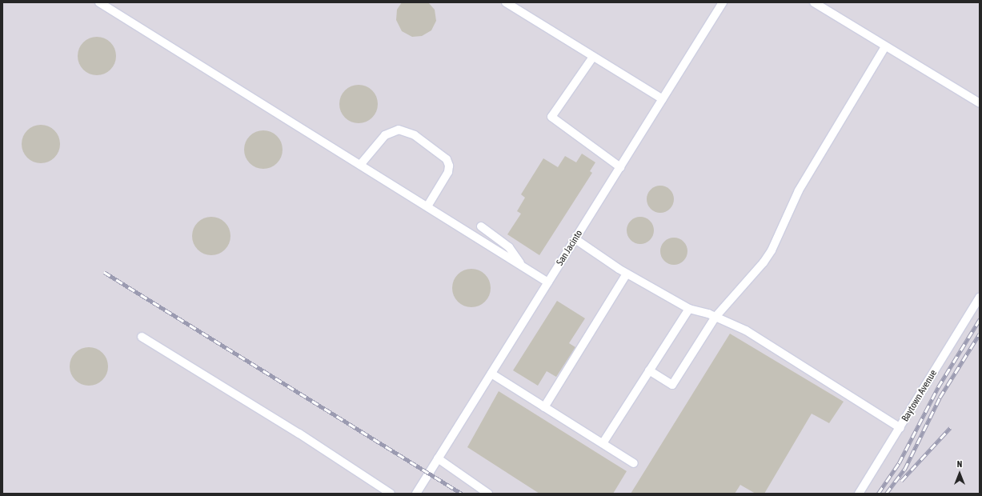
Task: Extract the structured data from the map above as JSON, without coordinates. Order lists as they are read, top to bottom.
{
  "streets": {
    "street": ["San Jacinto", "Baytown Avenue"]
  },
  "north": "top"
}
